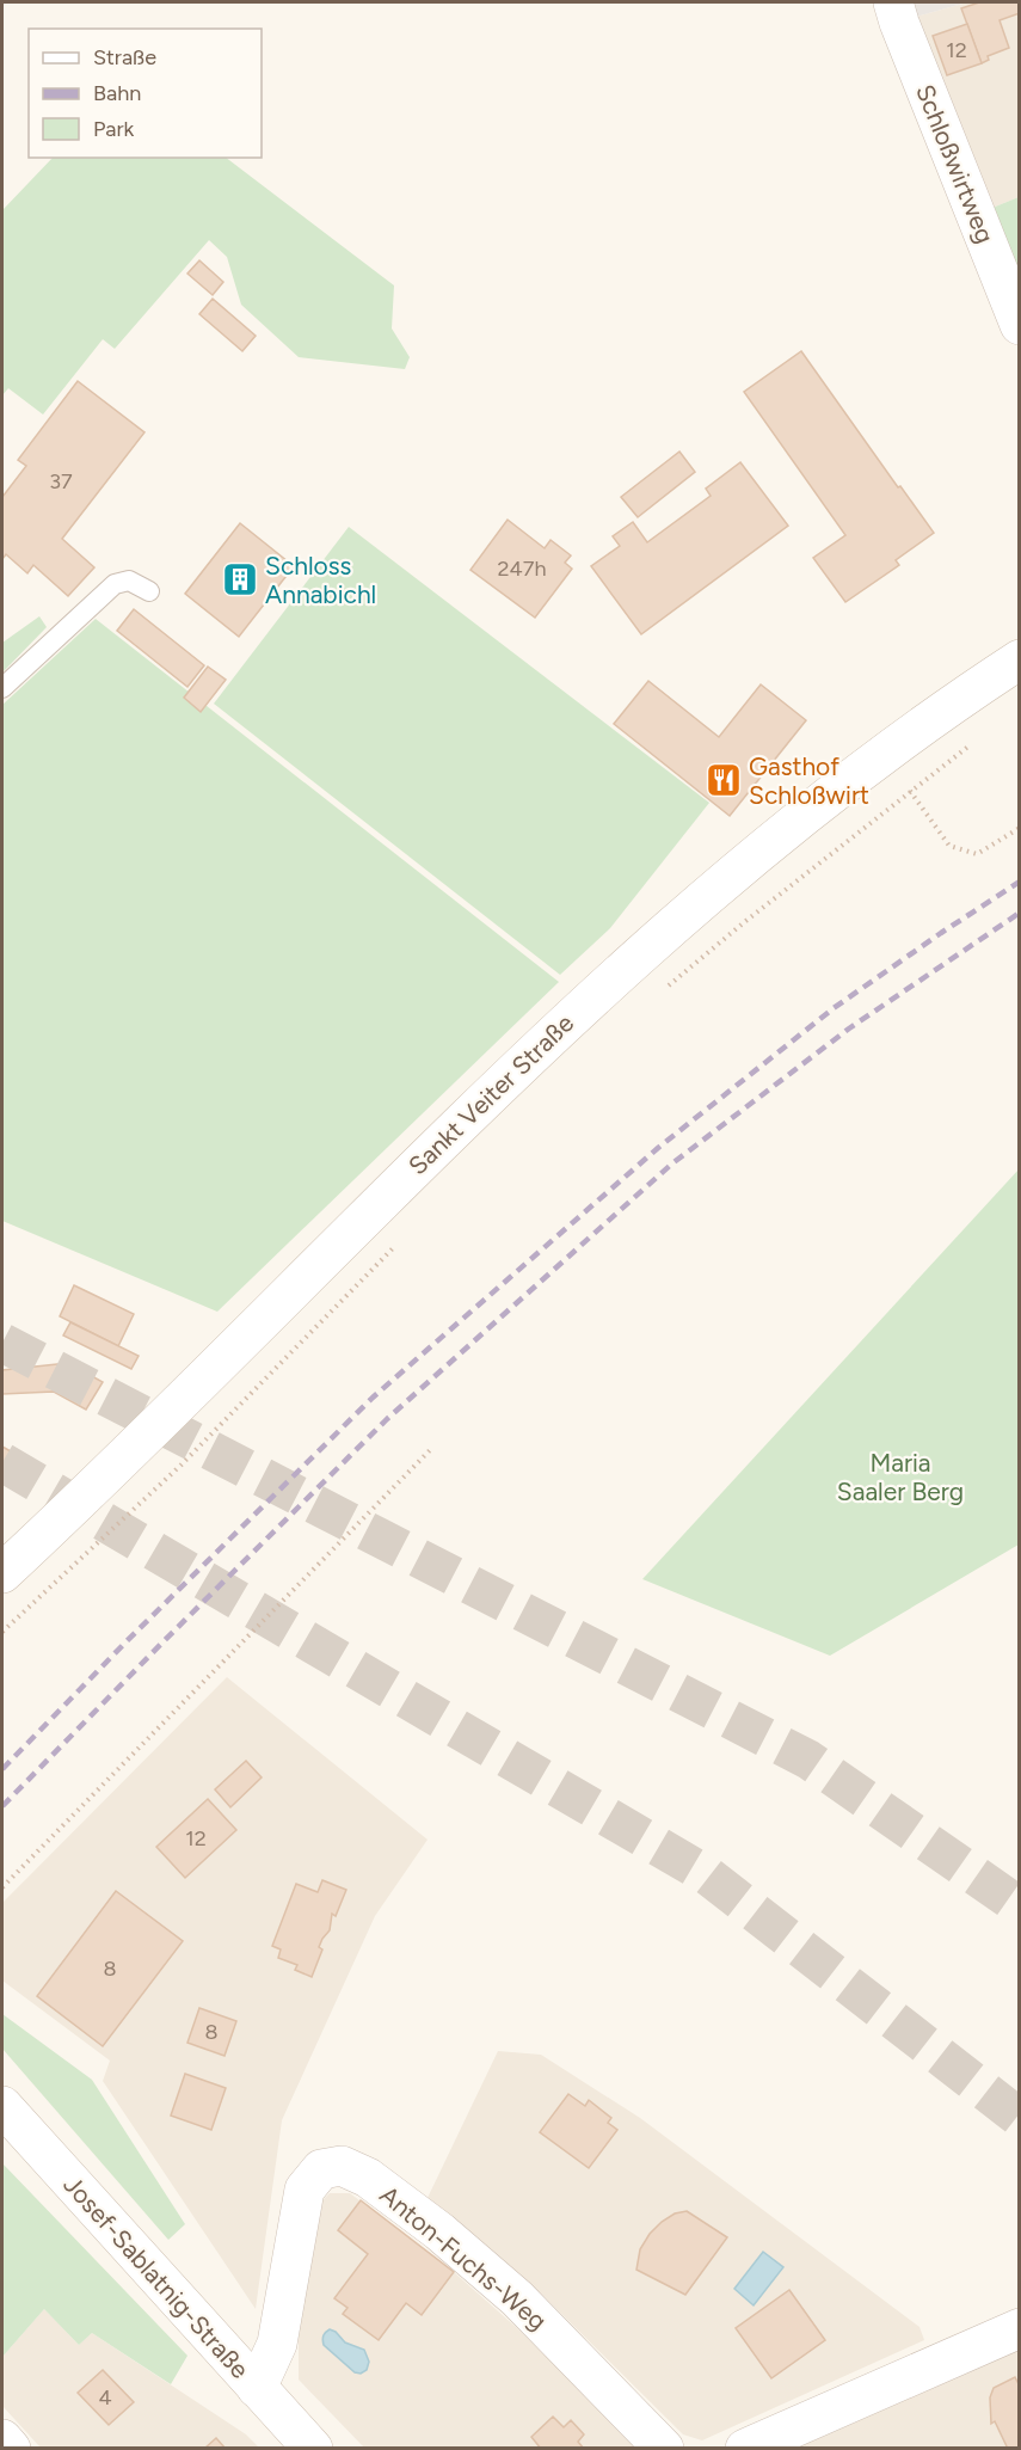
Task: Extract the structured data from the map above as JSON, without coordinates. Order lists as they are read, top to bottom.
{
  "streets": {
    "main road": [
      "Schloßwirtweg",
      "Sankt Veiter Straße",
      "Anton-Fuchs-Weg",
      "Josef-Sablatnig-Straße"
    ]
  },
  "crossings": [
    ["Anton-Fuchs-Weg", "Josef-Sablatnig-Straße"]
  ],
  "parks": ["Maria Saaler Berg"],
  "places": {
    "building": ["Schloss Annabichl"],
    "restaurant": ["Gasthof Schloßwirt"]
  },
  "house_numbers": [
    "12",
    "37",
    "247h",
    "12",
    "8",
    "8",
    "4"
  ],
  "legend": ["Straße", "Bahn", "Park"]
}
